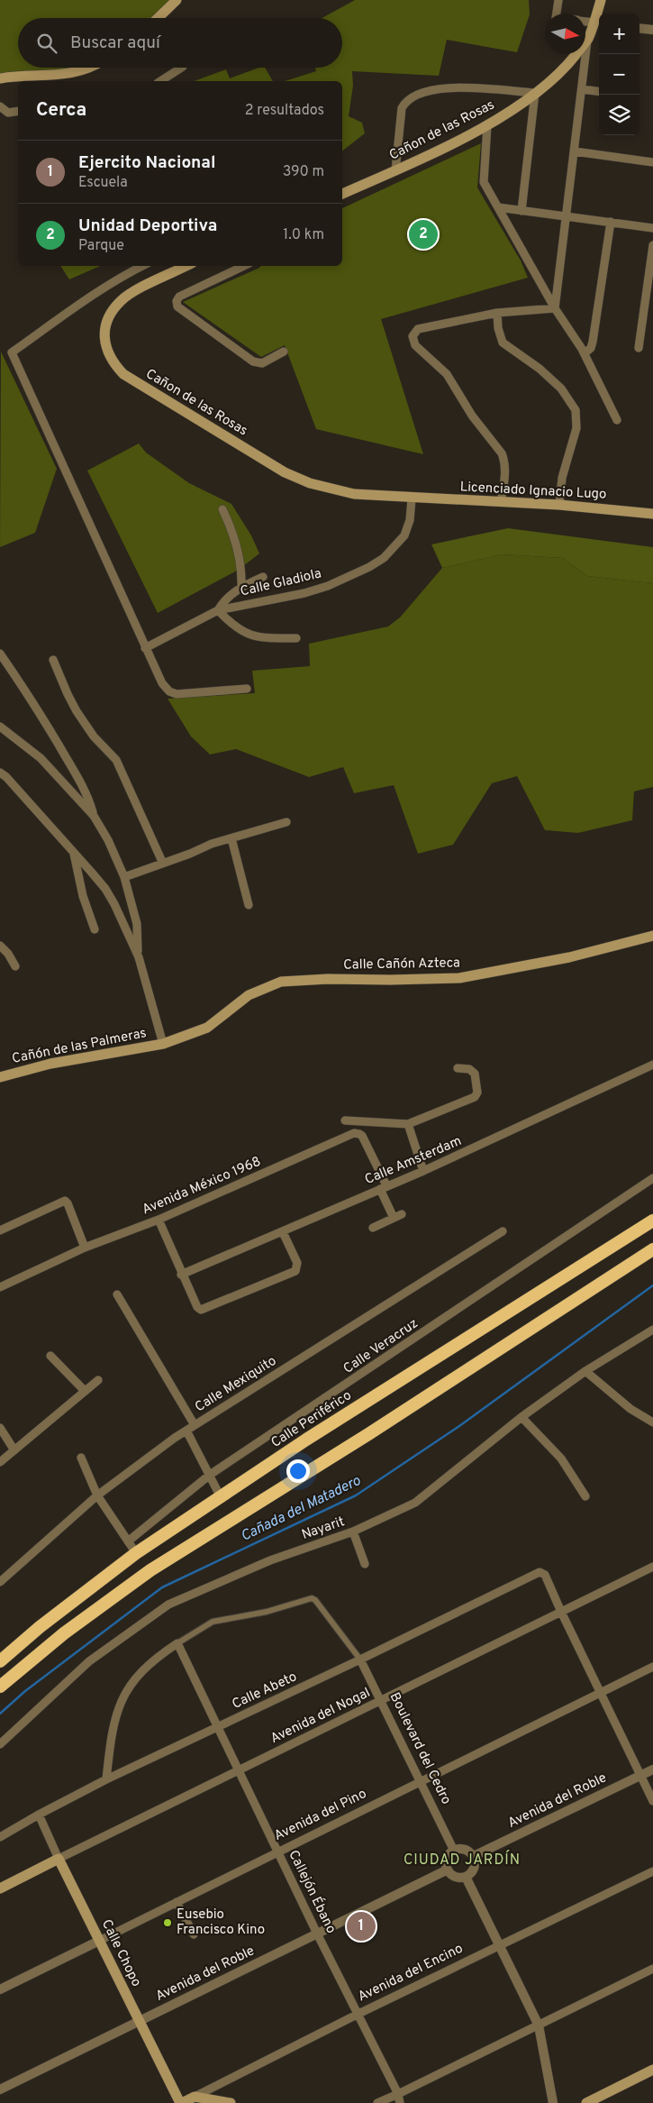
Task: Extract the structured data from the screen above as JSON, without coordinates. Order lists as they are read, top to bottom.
{
  "streets": {
    "highway": ["Calle Periférico"],
    "main road": [
      "Cañon de las Rosas",
      "Licenciado Ignacio Lugo",
      "Calle Cañón Azteca",
      "Cañón de las Palmeras",
      "Avenida del Nogal",
      "Calle Chopo",
      "Avenida del Encino"
    ],
    "street": [
      "Calle Gladiola",
      "Calle Amsterdam",
      "Avenida México 1968",
      "Calle Veracruz",
      "Calle Mexiquito",
      "Nayarit",
      "Calle Abeto",
      "Boulevard del Cedro",
      "Avenida del Roble",
      "Avenida del Pino",
      "Callejón Ébano"
    ]
  },
  "crossings": [
    ["Cañon de las Rosas", "Licenciado Ignacio Lugo"],
    ["Cañon de las Rosas", "Calle Gladiola"],
    ["Licenciado Ignacio Lugo", "Calle Gladiola"],
    ["Calle Cañón Azteca", "Cañón de las Palmeras"],
    ["Calle Amsterdam", "Avenida México 1968"],
    ["Calle Abeto", "Avenida del Nogal"],
    ["Calle Abeto", "Boulevard del Cedro"],
    ["Calle Abeto", "Callejón Ébano"],
    ["Calle Abeto", "Calle Chopo"],
    ["Avenida del Nogal", "Boulevard del Cedro"],
    ["Avenida del Nogal", "Callejón Ébano"],
    ["Avenida del Nogal", "Calle Chopo"],
    ["Boulevard del Cedro", "Avenida del Roble"],
    ["Boulevard del Cedro", "Avenida del Pino"],
    ["Avenida del Roble", "Callejón Ébano"],
    ["Avenida del Roble", "Calle Chopo"],
    ["Avenida del Pino", "Callejón Ébano"],
    ["Avenida del Pino", "Calle Chopo"],
    ["Callejón Ébano", "Avenida del Encino"],
    ["Calle Chopo", "Avenida del Encino"]
  ],
  "districts": ["CIUDAD JARDÍN"],
  "water": ["Cañada del Matadero"],
  "places": ["Eusebio Francisco Kino"],
  "north": "right",
  "page": {
    "map_buttons": ["+", "−"],
    "search": "Buscar aquí",
    "heading": ["Cerca", "2 resultados"],
    "list": [
      {
        "mark": "1",
        "name": "Ejercito Nacional",
        "note": "Escuela",
        "value": "390 m"
      },
      {
        "mark": "2",
        "name": "Unidad Deportiva",
        "note": "Parque",
        "value": "1.0 km"
      }
    ],
    "pins": ["2", "1"]
  }
}
